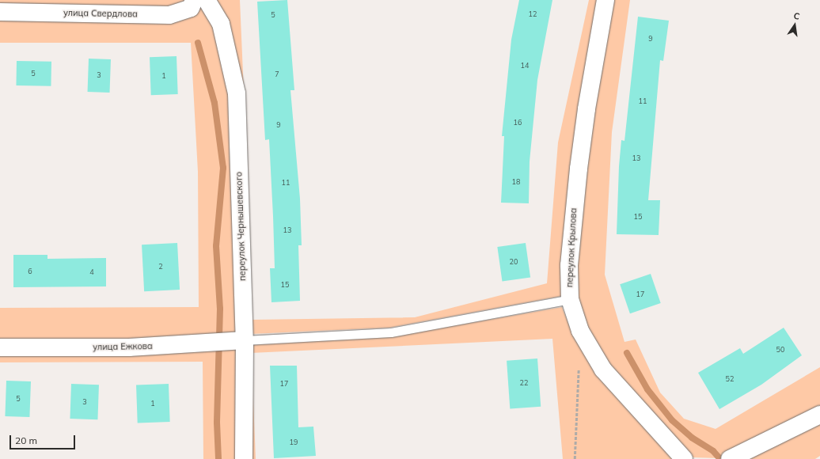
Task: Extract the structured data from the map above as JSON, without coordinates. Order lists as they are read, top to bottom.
{
  "streets": {
    "street": [
      "улица Свердлова",
      "переулок Чернышевского",
      "переулок Крылова",
      "улица Ежкова"
    ]
  },
  "crossings": [
    ["переулок Чернышевского", "улица Ежкова"]
  ],
  "house_numbers": [
    "12",
    "5",
    "9",
    "14",
    "5",
    "7",
    "3",
    "1",
    "11",
    "16",
    "9",
    "13",
    "18",
    "11",
    "15",
    "13",
    "20",
    "2",
    "6",
    "4",
    "15",
    "17",
    "50",
    "52",
    "22",
    "17",
    "5",
    "3",
    "1",
    "19"
  ],
  "scale_bar": "20 m",
  "north": "top"
}
